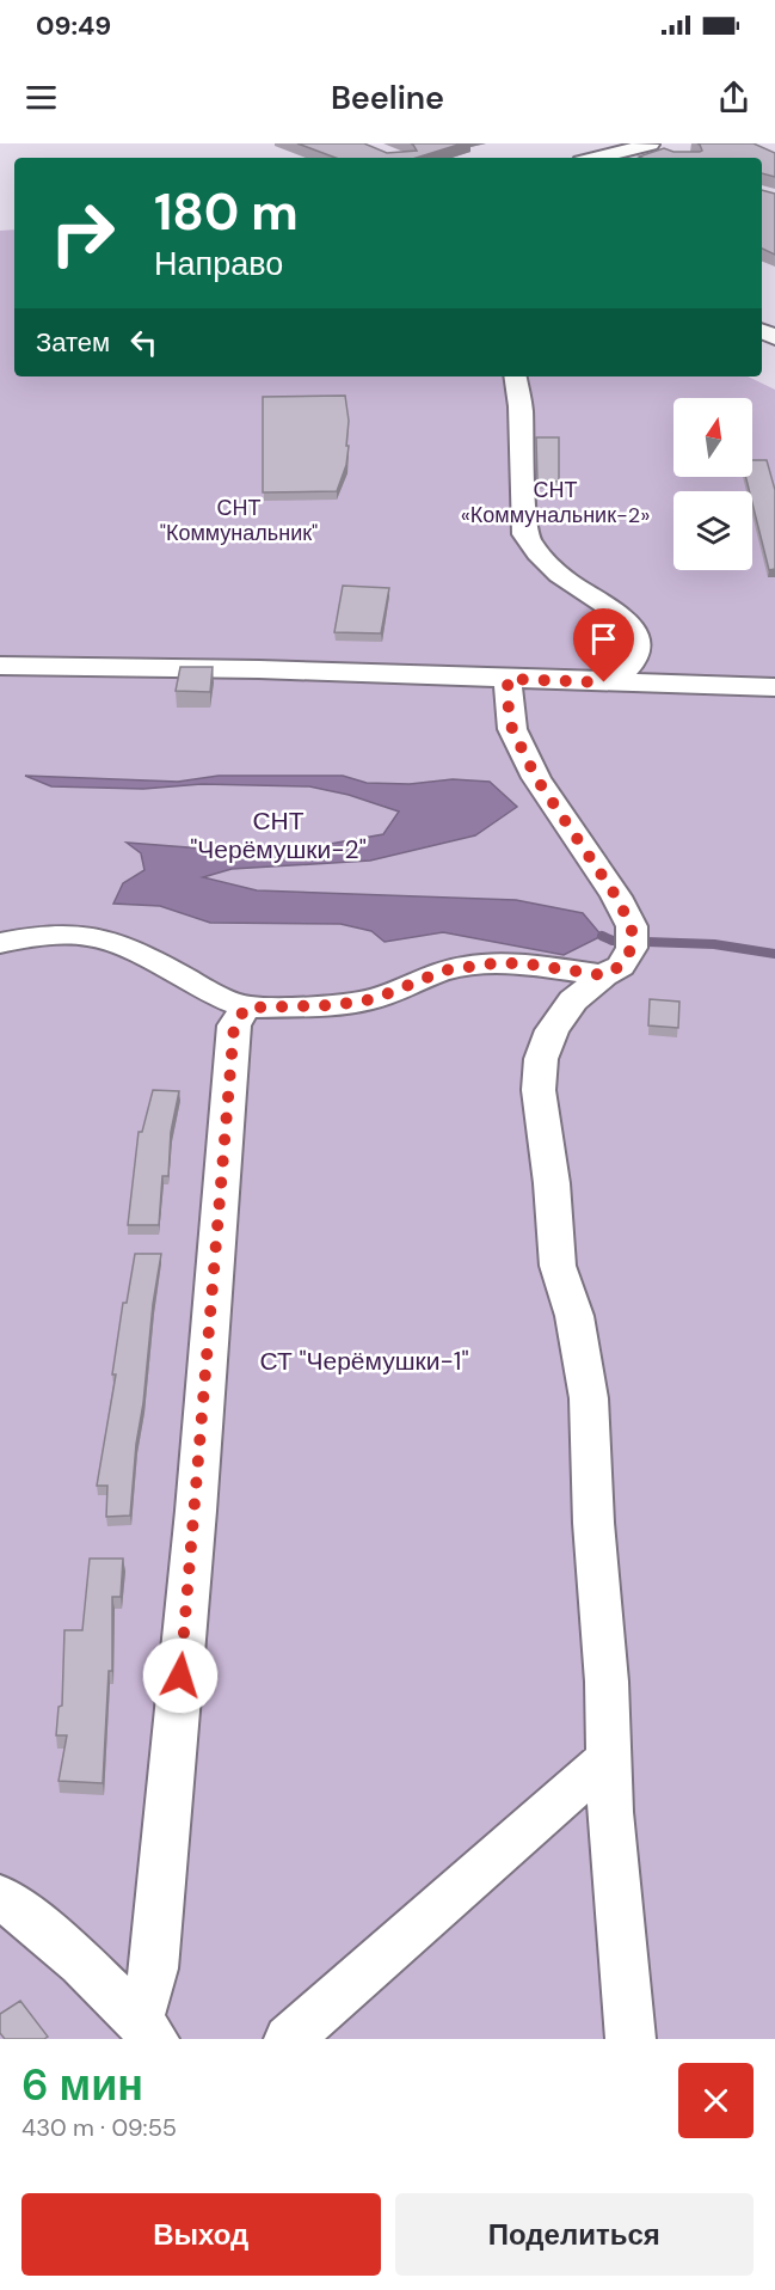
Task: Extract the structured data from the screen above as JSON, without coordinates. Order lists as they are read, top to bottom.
{
  "parks": [
    "СНТ «Коммунальник-2»",
    "СНТ \"Коммунальник\"",
    "СНТ \"Черёмушки-2\"",
    "СТ \"Черёмушки-1\""
  ],
  "north": "top",
  "page": {
    "status": "09:49",
    "header": "Beeline",
    "turn": ["180 m", "Направо"],
    "then": "Затем",
    "heading": ["6 мин", "430 m · 09:55"],
    "buttons": ["Выход", "Поделиться"]
  }
}
